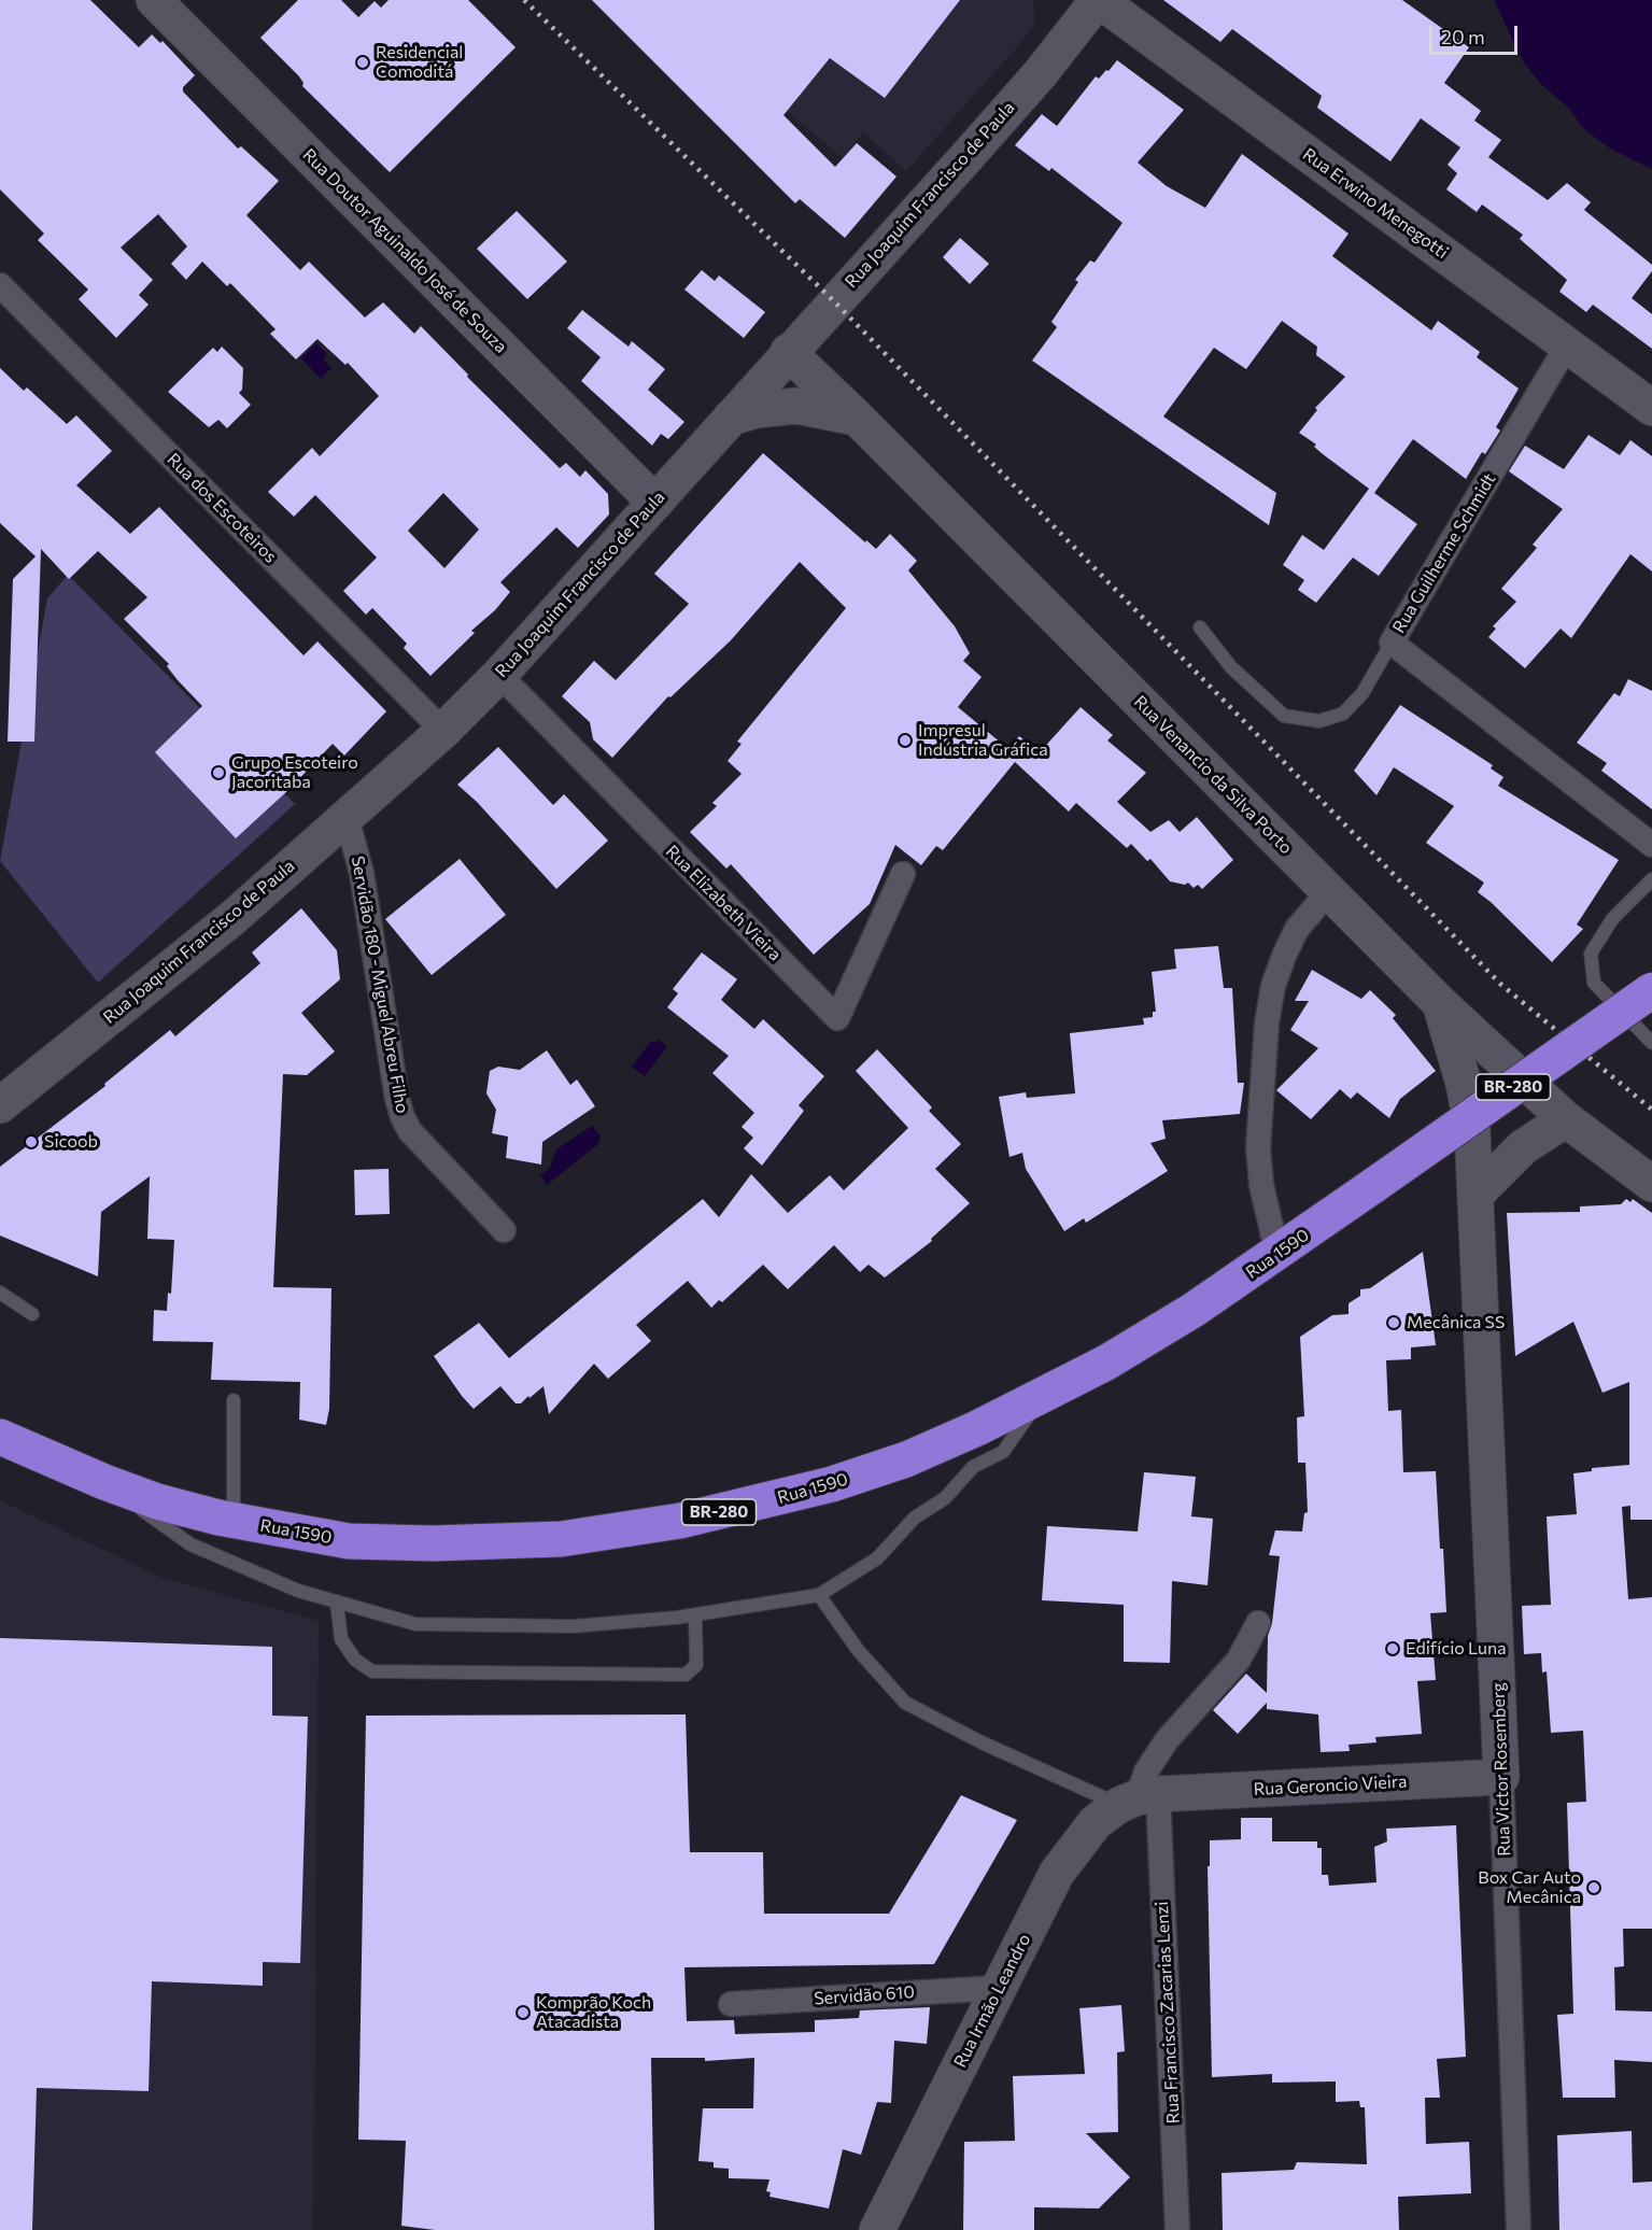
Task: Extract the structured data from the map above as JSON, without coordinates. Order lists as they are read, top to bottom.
{
  "streets": {
    "highway": ["BR-280", "Rua 1590"],
    "street": [
      "Rua Joaquim Francisco de Paula",
      "Rua Erwino Menegotti",
      "Rua Doutor Aguinaldo José de Souza",
      "Rua dos Escoteiros",
      "Rua Guilherme Schmidt",
      "Rua Venancio da Silva Porto",
      "Rua Elizabeth Vieira",
      "Servidão 180 - Miguel Abreu Filho",
      "Rua Victor Rosemberg",
      "Rua Geroncio Vieira",
      "Servidão 610",
      "Rua Irmão Leandro",
      "Rua Francisco Zacarias Lenzi"
    ]
  },
  "crossings": [
    ["Rua Joaquim Francisco de Paula", "Rua Erwino Menegotti"],
    ["Rua Joaquim Francisco de Paula", "Rua Doutor Aguinaldo José de Souza"],
    ["Rua Joaquim Francisco de Paula", "Rua dos Escoteiros"],
    ["Rua Joaquim Francisco de Paula", "Rua Venancio da Silva Porto"],
    ["Rua Joaquim Francisco de Paula", "Rua Elizabeth Vieira"],
    ["Rua Joaquim Francisco de Paula", "Servidão 180 - Miguel Abreu Filho"],
    ["Rua Erwino Menegotti", "Rua Guilherme Schmidt"],
    ["Rua Venancio da Silva Porto", "Rua Victor Rosemberg"],
    ["Rua Victor Rosemberg", "Rua Geroncio Vieira"],
    ["Rua Geroncio Vieira", "Rua Irmão Leandro"],
    ["Rua Geroncio Vieira", "Rua Francisco Zacarias Lenzi"],
    ["Servidão 610", "Rua Irmão Leandro"],
    ["Rua Irmão Leandro", "Rua Francisco Zacarias Lenzi"]
  ],
  "places": [
    "Residencial Comoditá",
    "Impresul Indústria Gráfica",
    "Grupo Escoteiro Jacoritaba",
    "Sicoob",
    "Mecânica SS",
    "Edifício Luna",
    "Box Car Auto Mecânica",
    "Komprão Koch Atacadista"
  ],
  "scale_bar": "20 m"
}
